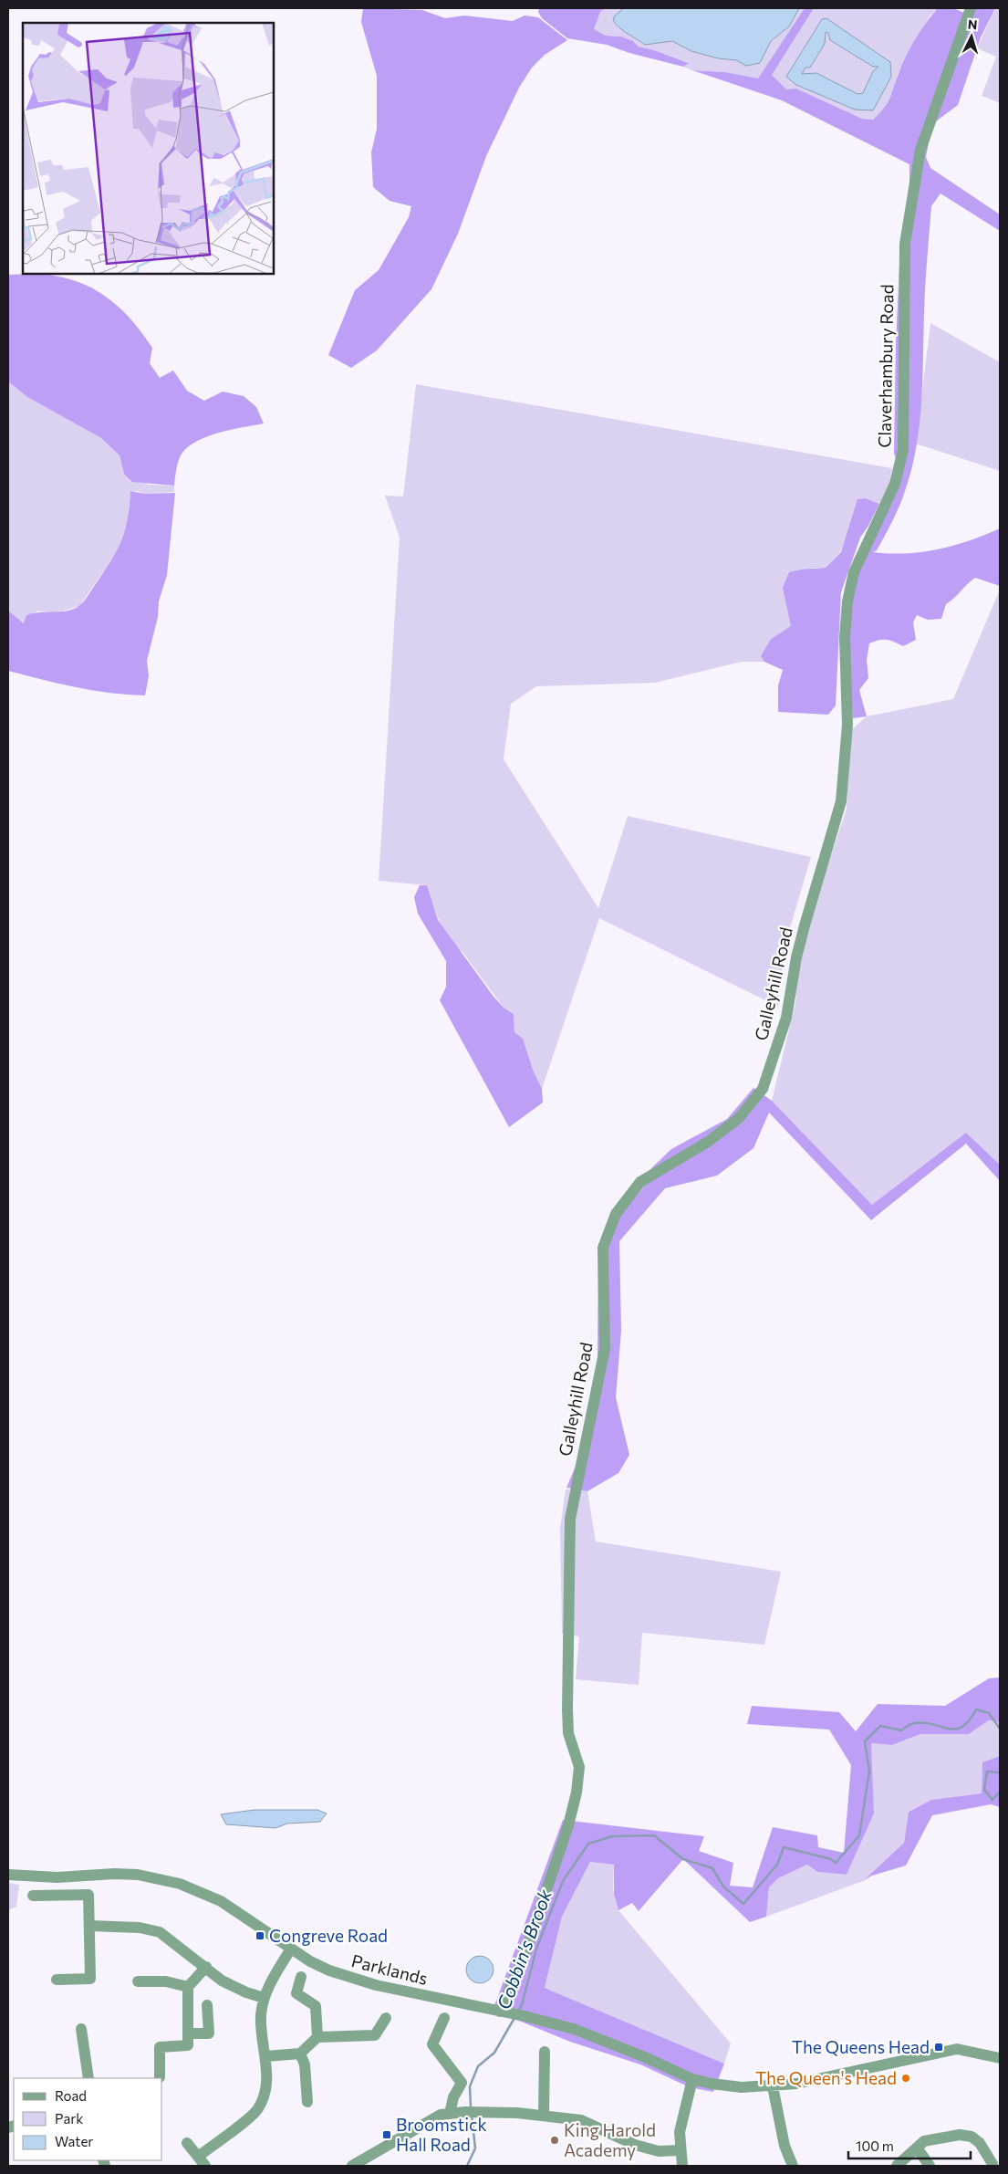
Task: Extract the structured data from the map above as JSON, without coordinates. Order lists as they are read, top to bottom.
{
  "streets": {
    "street": ["Claverhambury Road", "Galleyhill Road", "Parklands"]
  },
  "crossings": [
    ["Claverhambury Road", "Galleyhill Road"],
    ["Galleyhill Road", "Parklands"]
  ],
  "water": ["Cobbin's Brook"],
  "places": {
    "transit": ["Congreve Road", "The Queens Head", "Broomstick Hall Road"],
    "other": ["The Queen's Head", "King Harold Academy"]
  },
  "legend": ["Road", "Park", "Water"],
  "scale_bar": "100 m",
  "north": "top"
}
